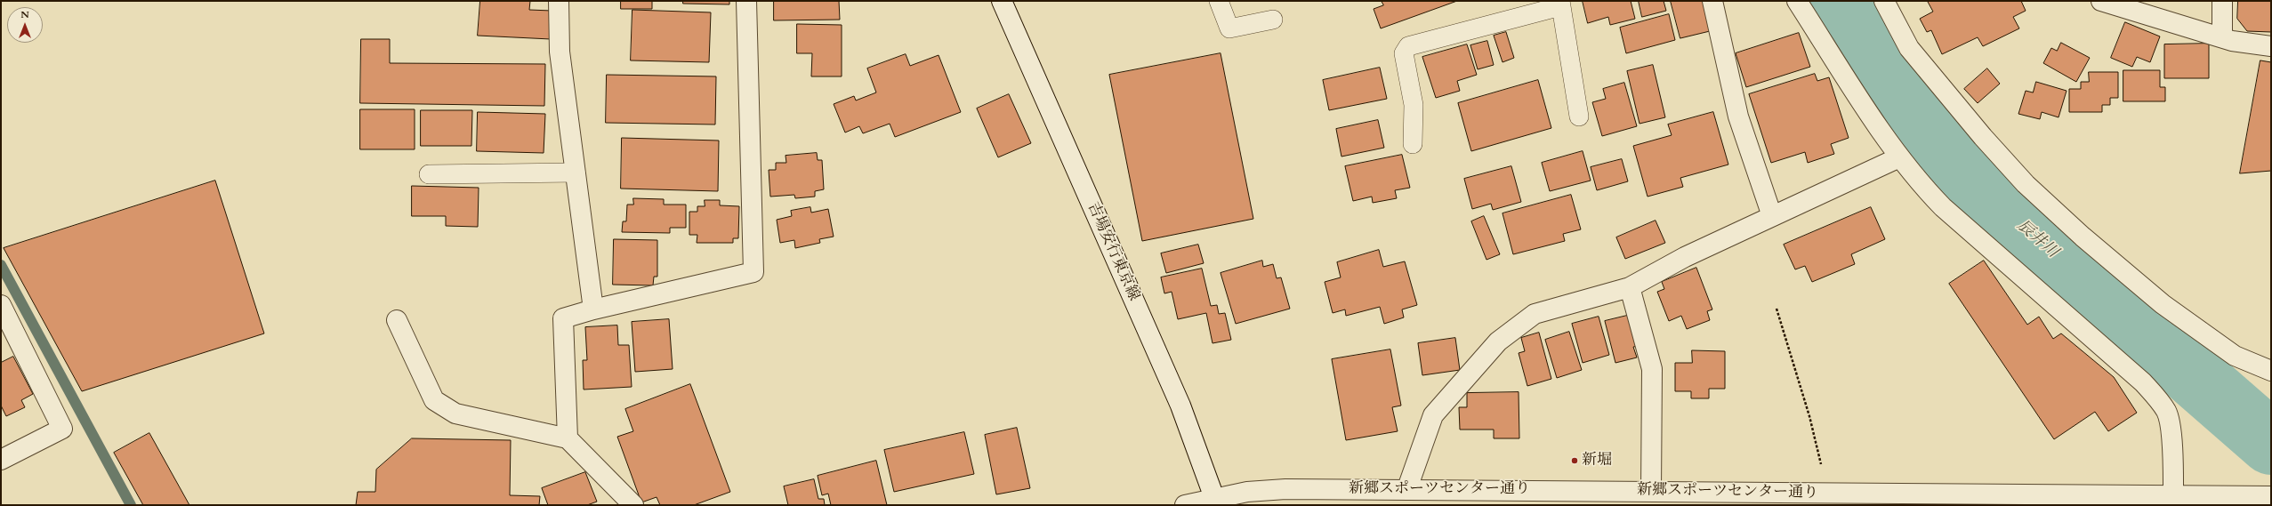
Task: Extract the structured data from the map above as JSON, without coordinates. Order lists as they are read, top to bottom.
{
  "streets": {
    "street": ["吉場安行東京線", "新郷スポーツセンター通り"]
  },
  "crossings": [
    ["吉場安行東京線", "新郷スポーツセンター通り"]
  ],
  "water": ["辰井川"],
  "places": ["新堀"],
  "north": "top"
}
